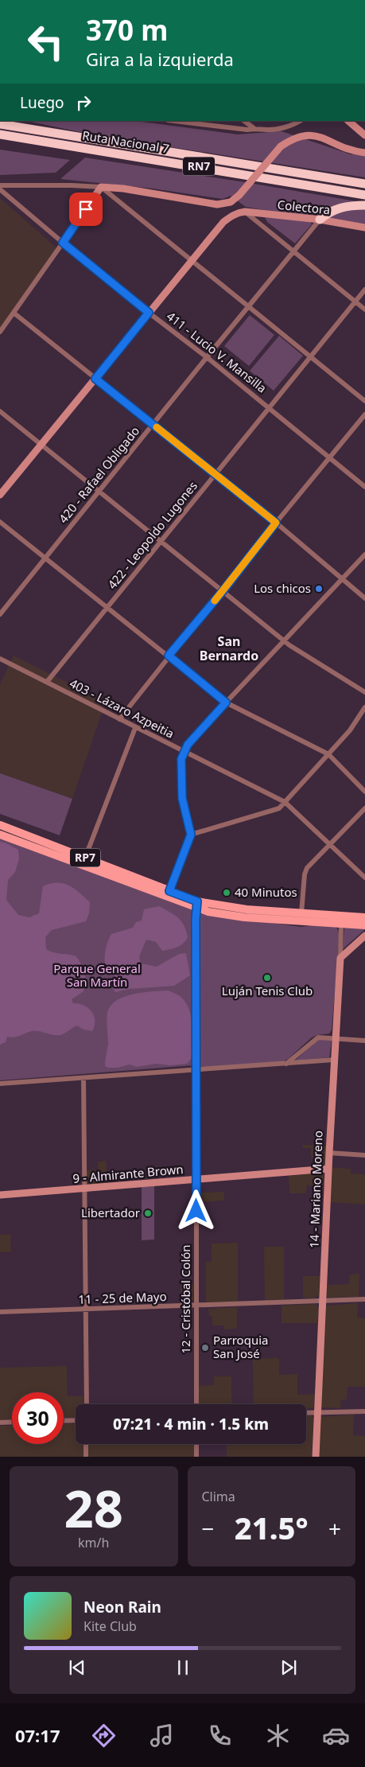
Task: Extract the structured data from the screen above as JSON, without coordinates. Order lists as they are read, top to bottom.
{
  "streets": {
    "highway": ["Ruta Nacional 7", "RN7"],
    "main road": ["RP7"],
    "street": [
      "Colectora",
      "411 - Lucio V. Mansilla",
      "420 - Rafael Obligado",
      "422 - Leopoldo Lugones",
      "403 - Lázaro Azpeitia",
      "9 - Almirante Brown",
      "14 - Mariano Moreno",
      "11 - 25 de Mayo",
      "12 - Cristóbal Colón"
    ]
  },
  "crossings": [
    ["Colectora", "420 - Rafael Obligado"],
    ["411 - Lucio V. Mansilla", "420 - Rafael Obligado"],
    ["411 - Lucio V. Mansilla", "422 - Leopoldo Lugones"],
    ["422 - Leopoldo Lugones", "403 - Lázaro Azpeitia"],
    ["RP7", "14 - Mariano Moreno"],
    ["RP7", "12 - Cristóbal Colón"],
    ["9 - Almirante Brown", "14 - Mariano Moreno"],
    ["9 - Almirante Brown", "12 - Cristóbal Colón"],
    ["14 - Mariano Moreno", "11 - 25 de Mayo"],
    ["11 - 25 de Mayo", "12 - Cristóbal Colón"]
  ],
  "districts": ["San Bernardo"],
  "parks": ["Parque General San Martín"],
  "places": [
    "Los chicos",
    "40 Minutos",
    "Luján Tenis Club",
    "Libertador",
    "Parroquia San José"
  ],
  "page": {
    "turn": ["370 m", "Gira a la izquierda"],
    "then": "Luego",
    "limit": "30",
    "trip": "07:21 · 4 min · 1.5 km",
    "tile": [
      ["28", "km/h"],
      "Clima"
    ],
    "heat": ["−", "21.5°", "+"],
    "song": ["Neon Rain", "Kite Club"],
    "tabs": "07:17"
  }
}
